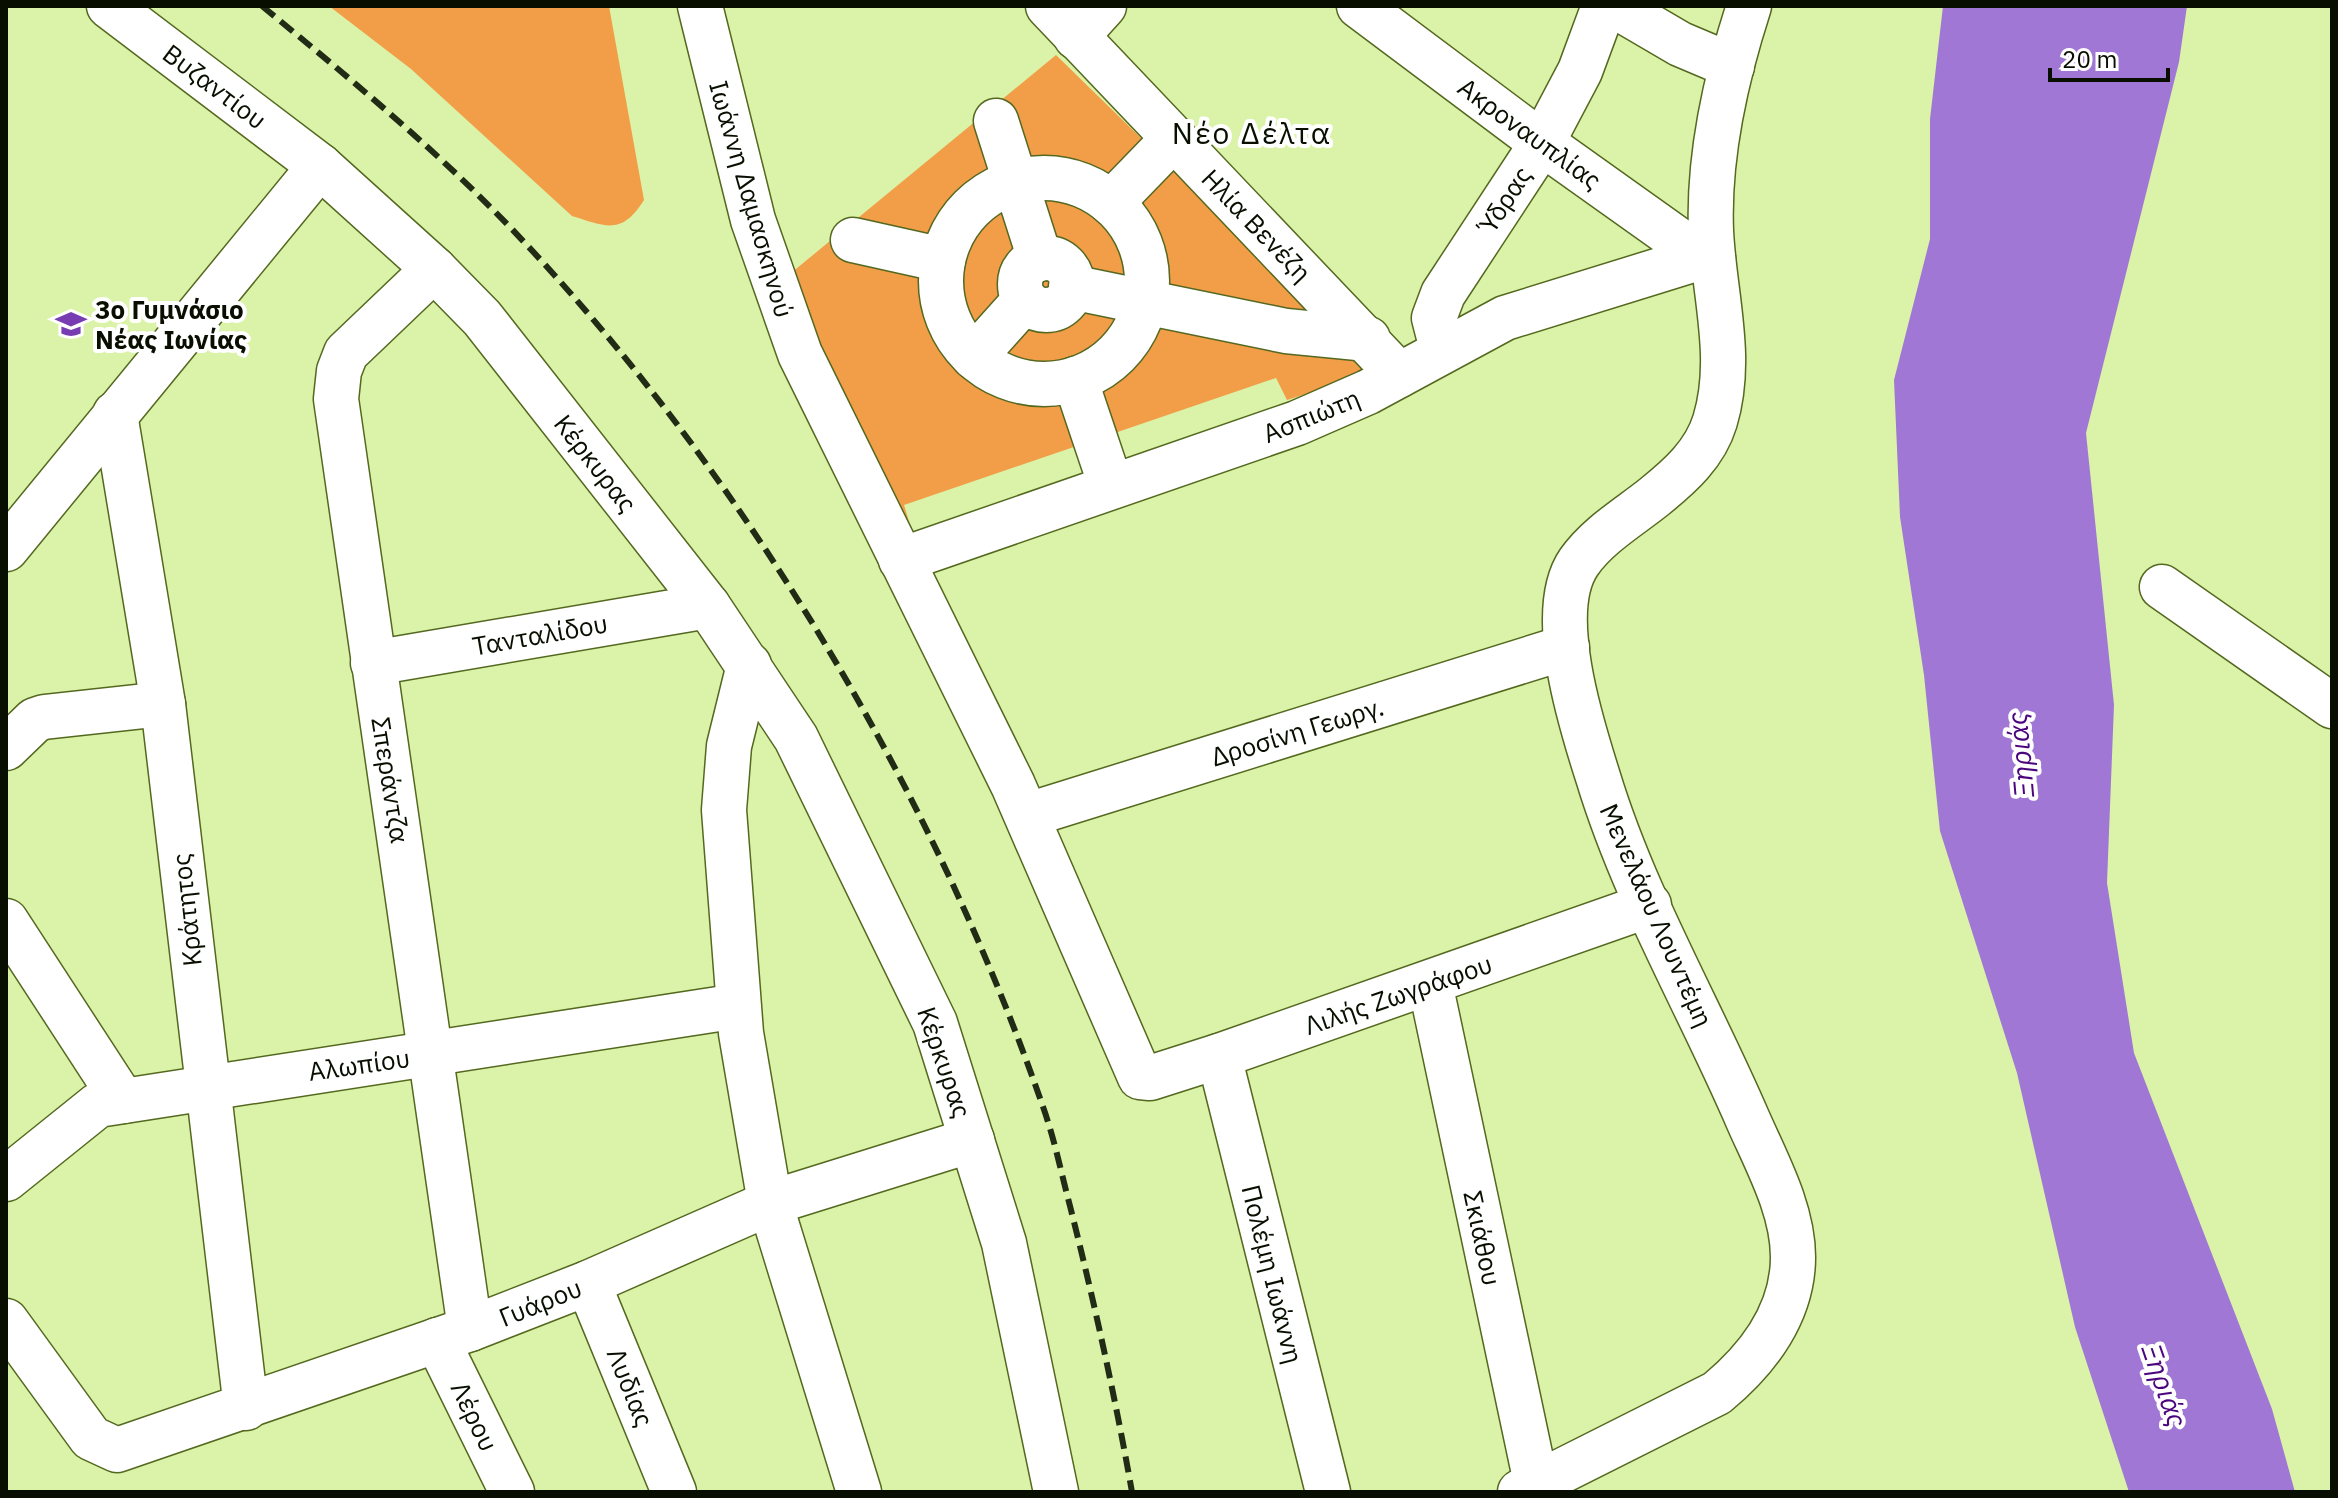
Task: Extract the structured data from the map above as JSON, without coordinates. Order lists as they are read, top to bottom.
{
  "streets": {
    "street": [
      "Βυζαντίου",
      "Ακροναυπλίας",
      "Ιωάννη Δαμασκηνού",
      "Ύδρας",
      "Ηλία Βενέζη",
      "Ασπιώτη",
      "Κέρκυρας",
      "Τανταλίδου",
      "Δροσίνη Γεωργ.",
      "Σπεράντζα",
      "Κράτητος",
      "Μενελάου Λουντέμη",
      "Λιλής Ζωγράφου",
      "Αλωπίου",
      "Σκιάθου",
      "Πολέμη Ιωάννη",
      "Γυάρου",
      "Λυδίας",
      "Λέρου"
    ]
  },
  "crossings": [
    ["Βυζαντίου", "Κέρκυρας"],
    ["Βυζαντίου", "Σπεράντζα"],
    ["Ακροναυπλίας", "Ύδρας"],
    ["Ακροναυπλίας", "Ασπιώτη"],
    ["Ακροναυπλίας", "Μενελάου Λουντέμη"],
    ["Ιωάννη Δαμασκηνού", "Ασπιώτη"],
    ["Ιωάννη Δαμασκηνού", "Δροσίνη Γεωργ."],
    ["Ιωάννη Δαμασκηνού", "Λιλής Ζωγράφου"],
    ["Ύδρας", "Ασπιώτη"],
    ["Ηλία Βενέζη", "Ασπιώτη"],
    ["Ασπιώτη", "Μενελάου Λουντέμη"],
    ["Κέρκυρας", "Τανταλίδου"],
    ["Κέρκυρας", "Σπεράντζα"],
    ["Κέρκυρας", "Γυάρου"],
    ["Τανταλίδου", "Σπεράντζα"],
    ["Δροσίνη Γεωργ.", "Μενελάου Λουντέμη"],
    ["Σπεράντζα", "Αλωπίου"],
    ["Σπεράντζα", "Γυάρου"],
    ["Σπεράντζα", "Λέρου"],
    ["Κράτητος", "Αλωπίου"],
    ["Κράτητος", "Γυάρου"],
    ["Μενελάου Λουντέμη", "Λιλής Ζωγράφου"],
    ["Μενελάου Λουντέμη", "Σκιάθου"],
    ["Λιλής Ζωγράφου", "Σκιάθου"],
    ["Λιλής Ζωγράφου", "Πολέμη Ιωάννη"],
    ["Γυάρου", "Λυδίας"],
    ["Γυάρου", "Λέρου"]
  ],
  "districts": ["Νέο Δέλτα"],
  "water": ["Ξηριάς"],
  "places": {
    "school or university": ["3ο Γυμνάσιο Νέας Ιωνίας"]
  },
  "scale_bar": "20 m"
}
